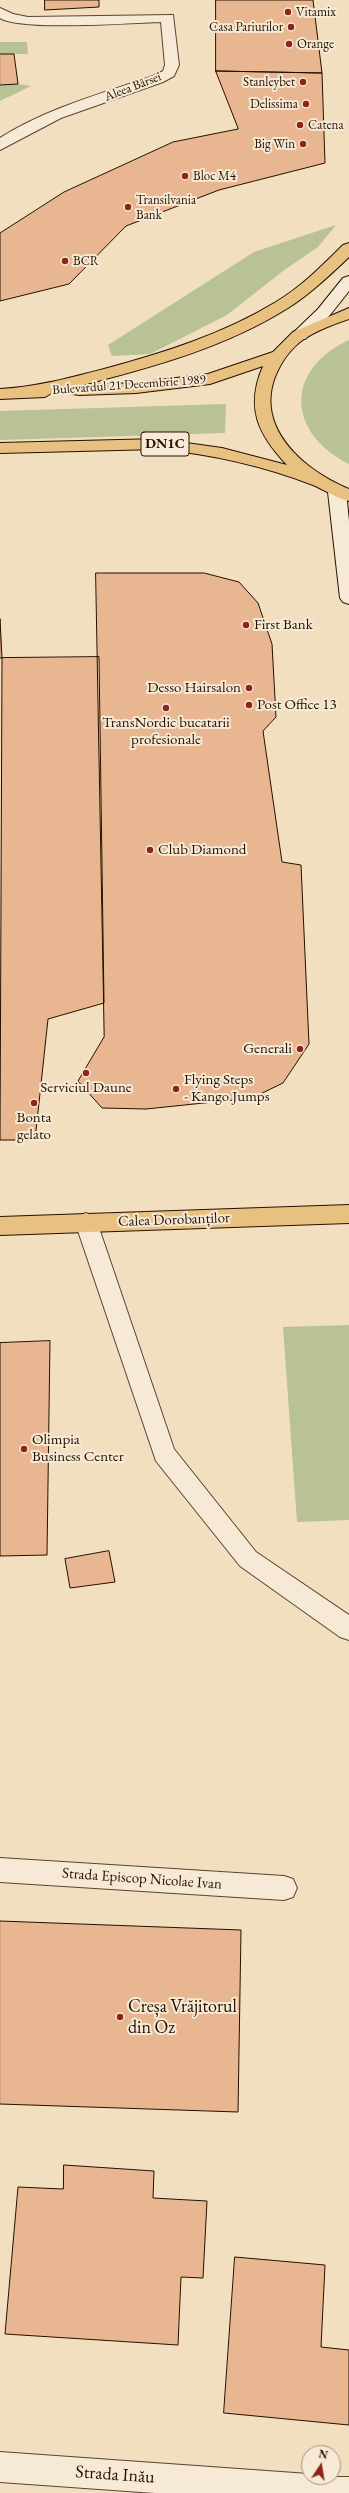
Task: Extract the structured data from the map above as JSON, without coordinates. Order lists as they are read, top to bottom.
{
  "streets": {
    "main road": ["Bulevardul 21 Decembrie 1989", "DN1C", "Calea Dorobanților"],
    "street": ["Aleea Bârsei", "Strada Episcop Nicolae Ivan", "Strada Inău"]
  },
  "places": [
    "Vitamix",
    "Casa Pariurilor",
    "Orange",
    "Stanleybet",
    "Delissima",
    "Catena",
    "Big Win",
    "Bloc M4",
    "Transilvania Bank",
    "BCR",
    "First Bank",
    "Desso Hairsalon",
    "Post Office 13",
    "TransNordic bucatarii profesionale",
    "Club Diamond",
    "Generali",
    "Serviciul Daune",
    "Flying Steps - Kango Jumps",
    "Bonta gelato",
    "Olimpia Business Center",
    "Creșa Vrăjitorul din Oz"
  ],
  "north": "top"
}
